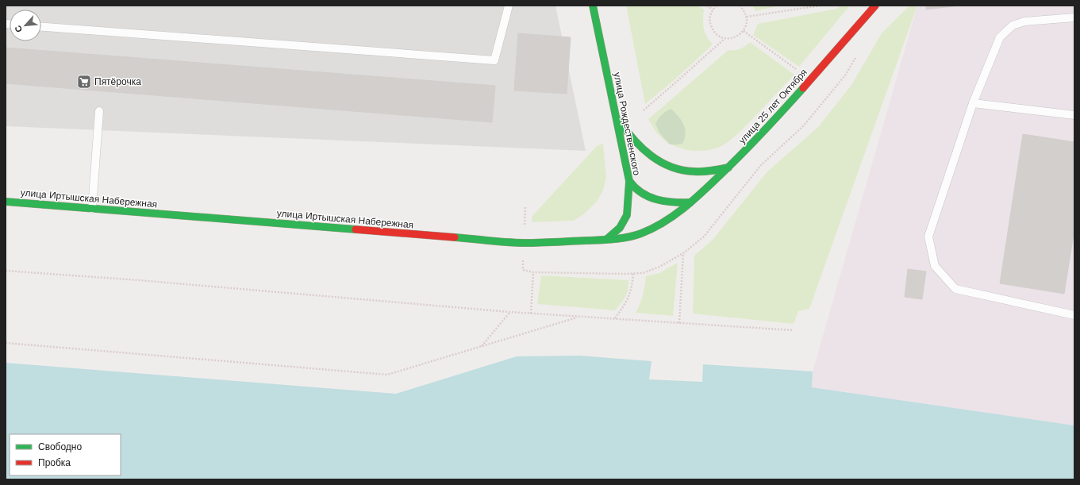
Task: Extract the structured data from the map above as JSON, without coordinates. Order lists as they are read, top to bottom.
{
  "streets": {
    "main road": ["улица 25 лет Октября", "улица Рождественского", "улица Иртышская Набережная"]
  },
  "crossings": [
    ["улица 25 лет Октября", "улица Иртышская Набережная"],
    ["улица Рождественского", "улица Иртышская Набережная"]
  ],
  "places": {
    "supermarket": ["Пятёрочка"]
  },
  "legend": ["Свободно", "Пробка"],
  "north": "bottom left"
}
